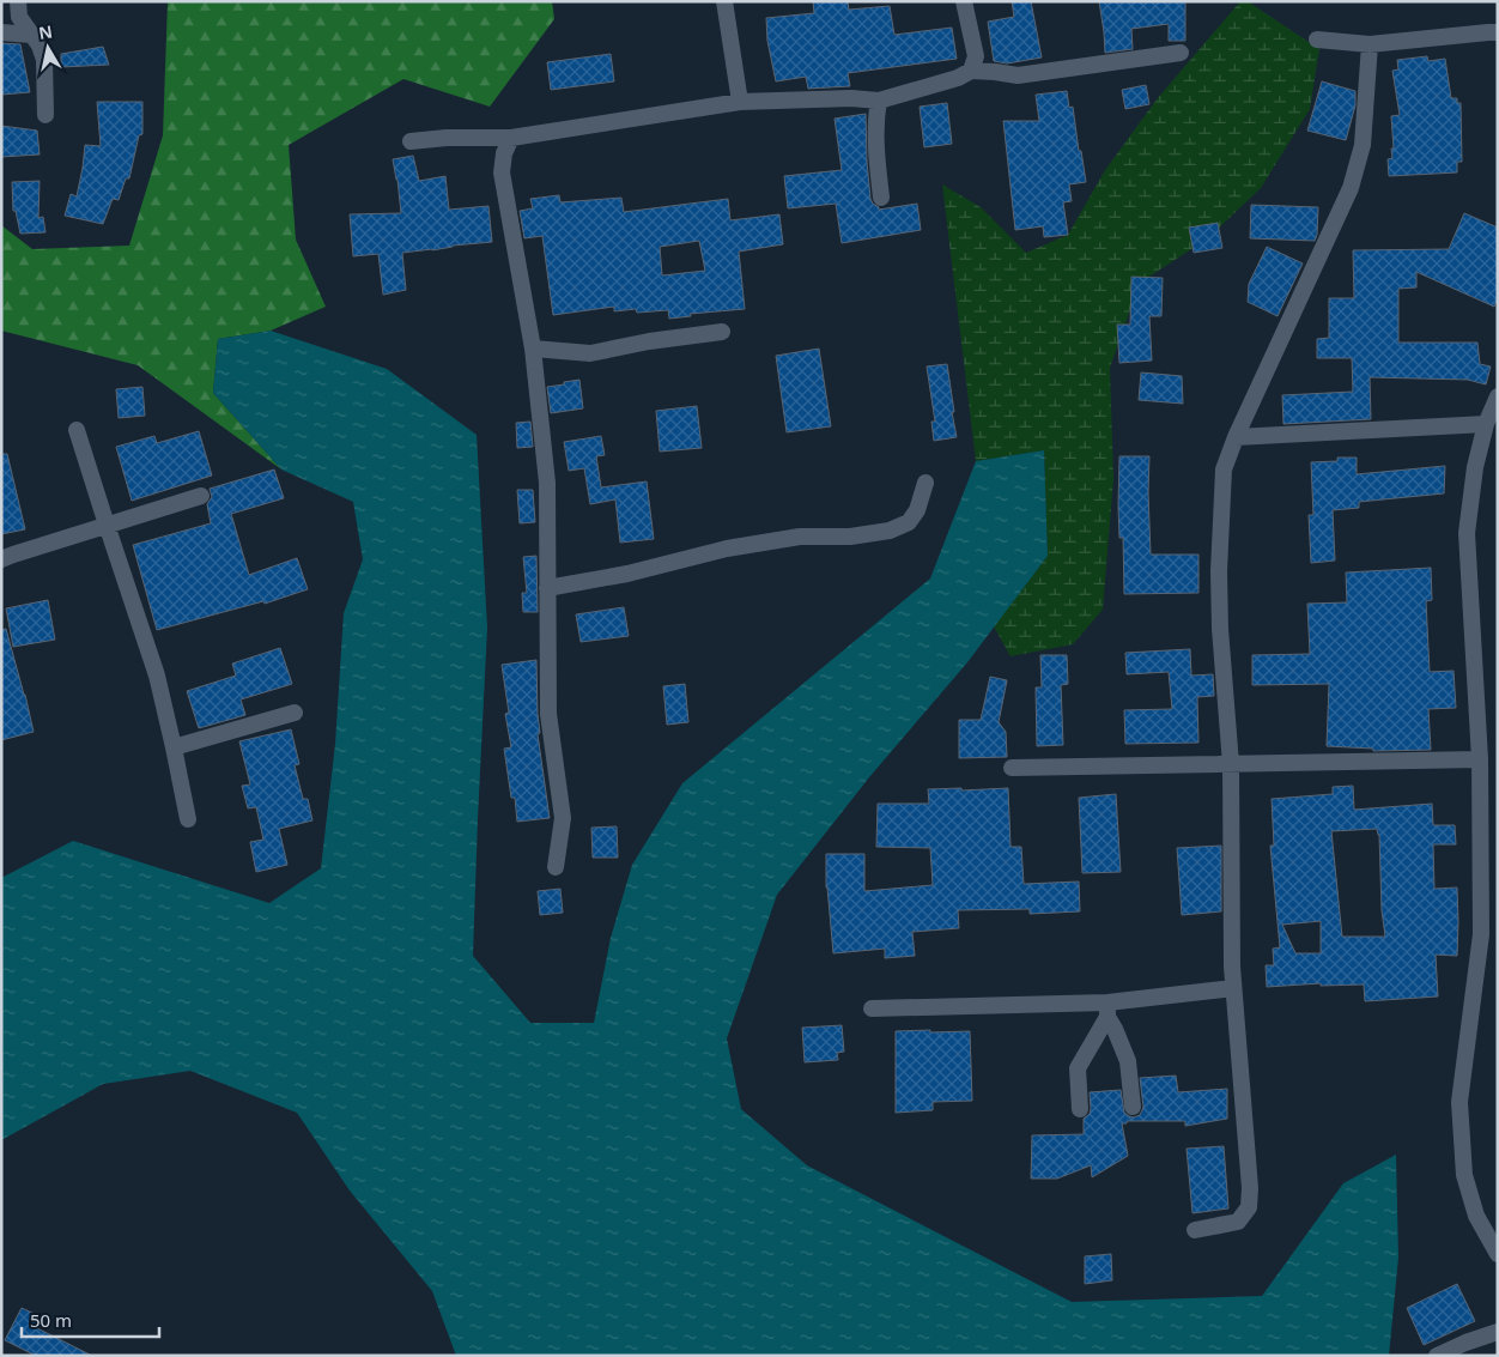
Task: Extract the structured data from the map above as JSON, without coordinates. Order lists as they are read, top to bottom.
{
  "scale_bar": "50 m",
  "north": "top"
}
